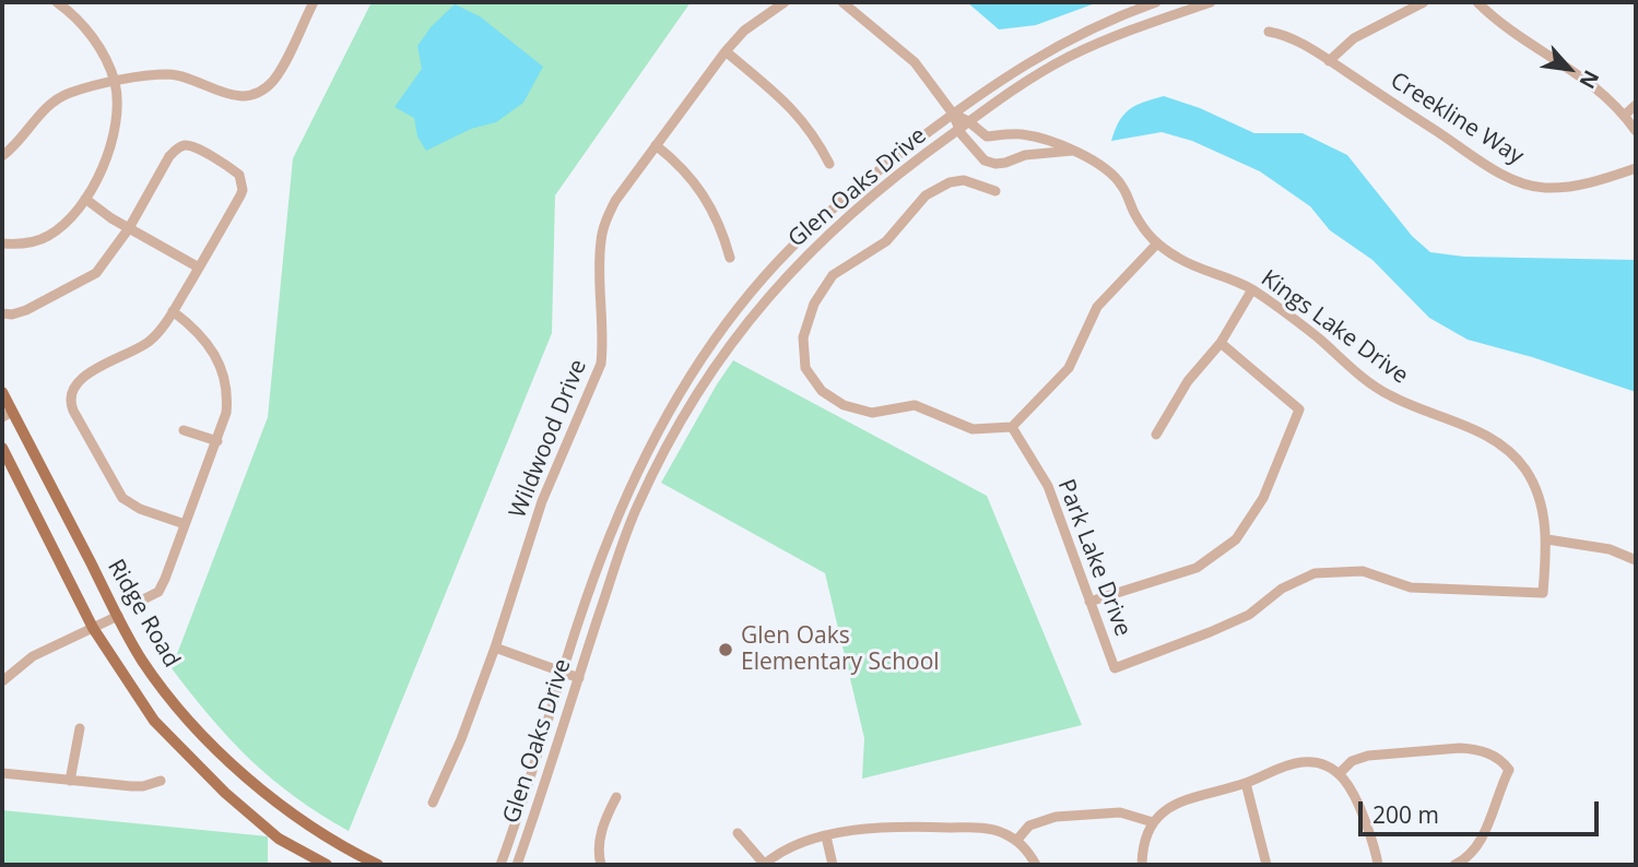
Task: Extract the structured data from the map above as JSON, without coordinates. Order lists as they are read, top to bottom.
{
  "streets": {
    "main road": ["Ridge Road"],
    "street": [
      "Creekline Way",
      "Glen Oaks Drive",
      "Kings Lake Drive",
      "Wildwood Drive",
      "Park Lake Drive"
    ]
  },
  "crossings": [
    ["Glen Oaks Drive", "Kings Lake Drive"],
    ["Kings Lake Drive", "Park Lake Drive"]
  ],
  "places": ["Glen Oaks Elementary School"],
  "scale_bar": "200 m",
  "north": "bottom right"
}
